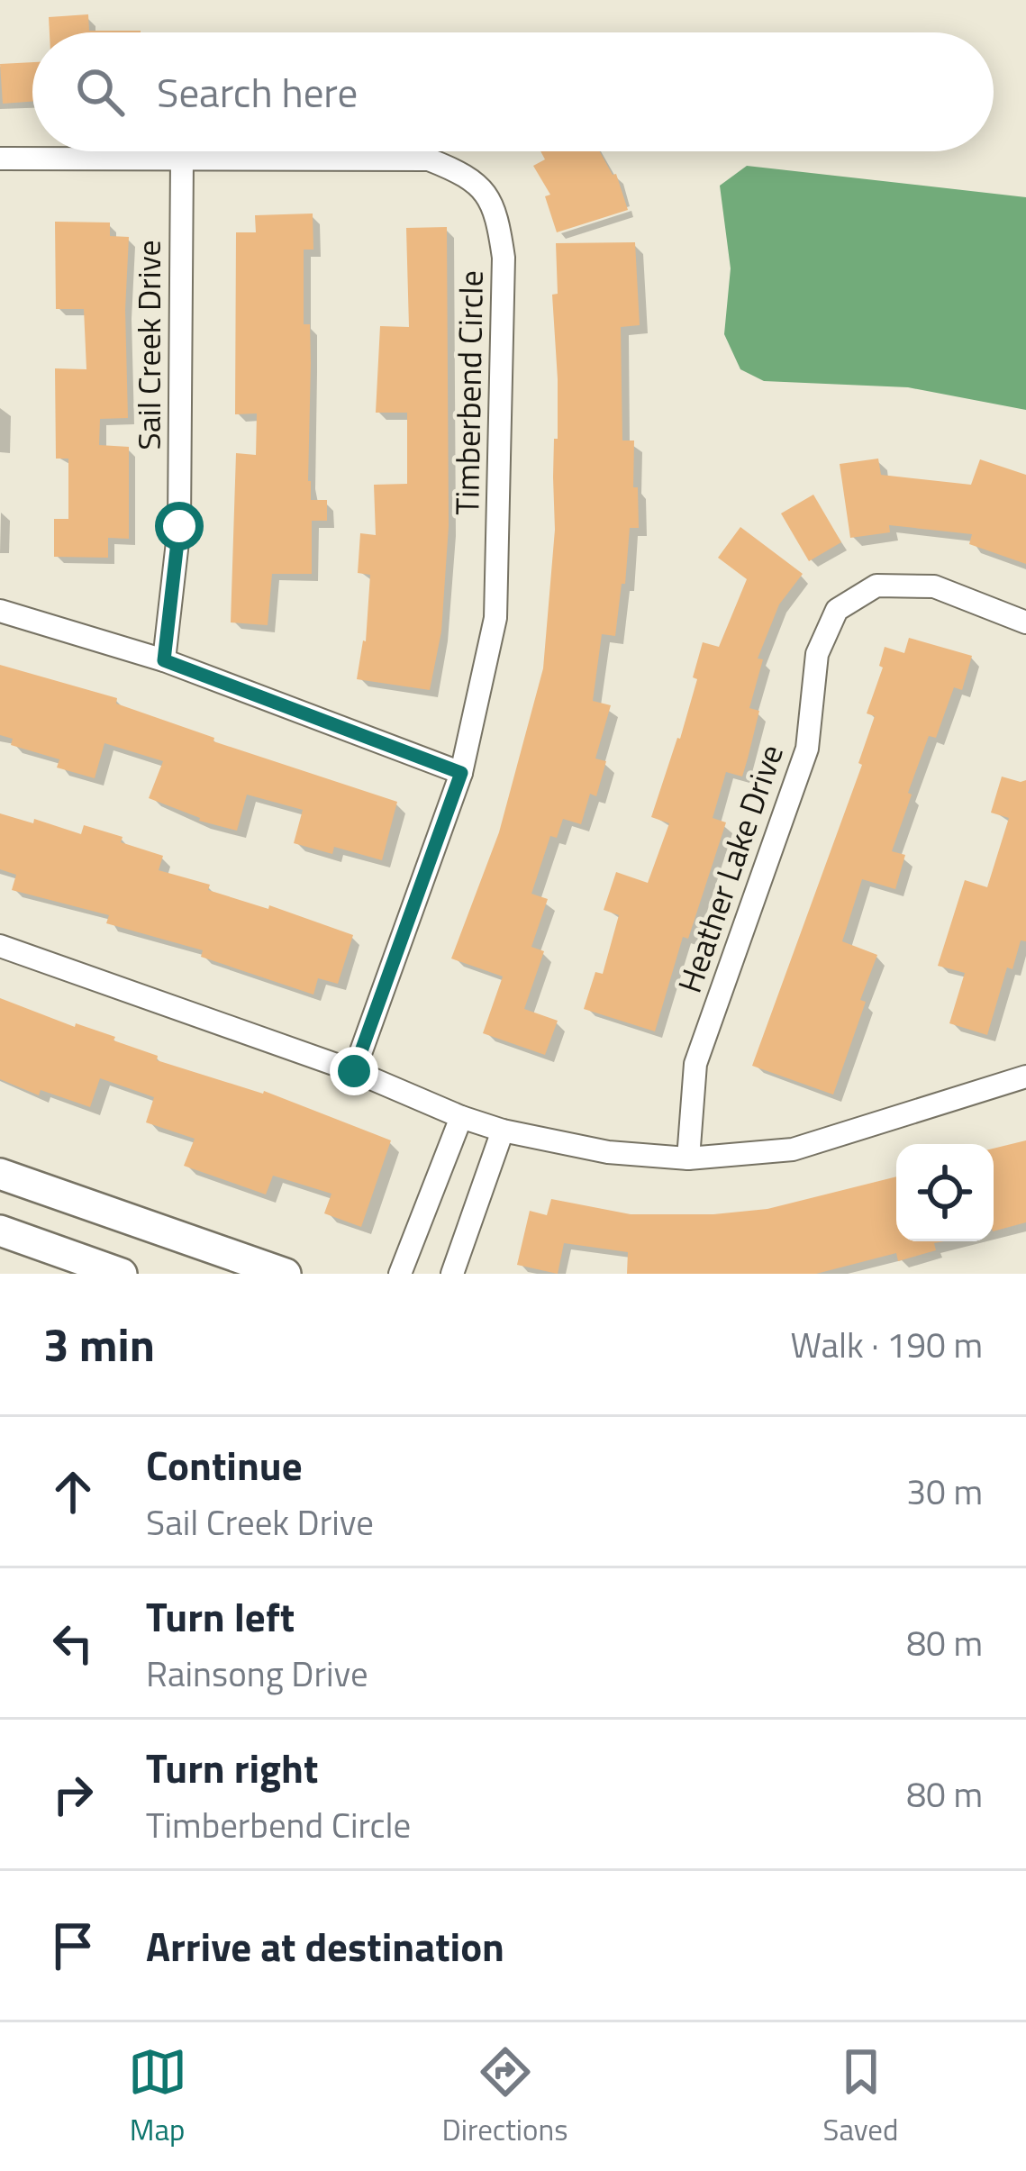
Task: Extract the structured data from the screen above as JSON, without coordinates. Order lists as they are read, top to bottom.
{
  "streets": {
    "street": ["Sail Creek Drive", "Timberbend Circle", "Heather Lake Drive"]
  },
  "crossings": [
    ["Sail Creek Drive", "Timberbend Circle"]
  ],
  "page": {
    "search": "Search here",
    "heading": ["3 min", "Walk · 190 m"],
    "list": [
      ["Continue", "Sail Creek Drive", "30 m"],
      ["Turn left", "Rainsong Drive", "80 m"],
      ["Turn right", "Timberbend Circle", "80 m"],
      "Arrive at destination"
    ],
    "nav": ["Map", "Directions", "Saved"]
  }
}
